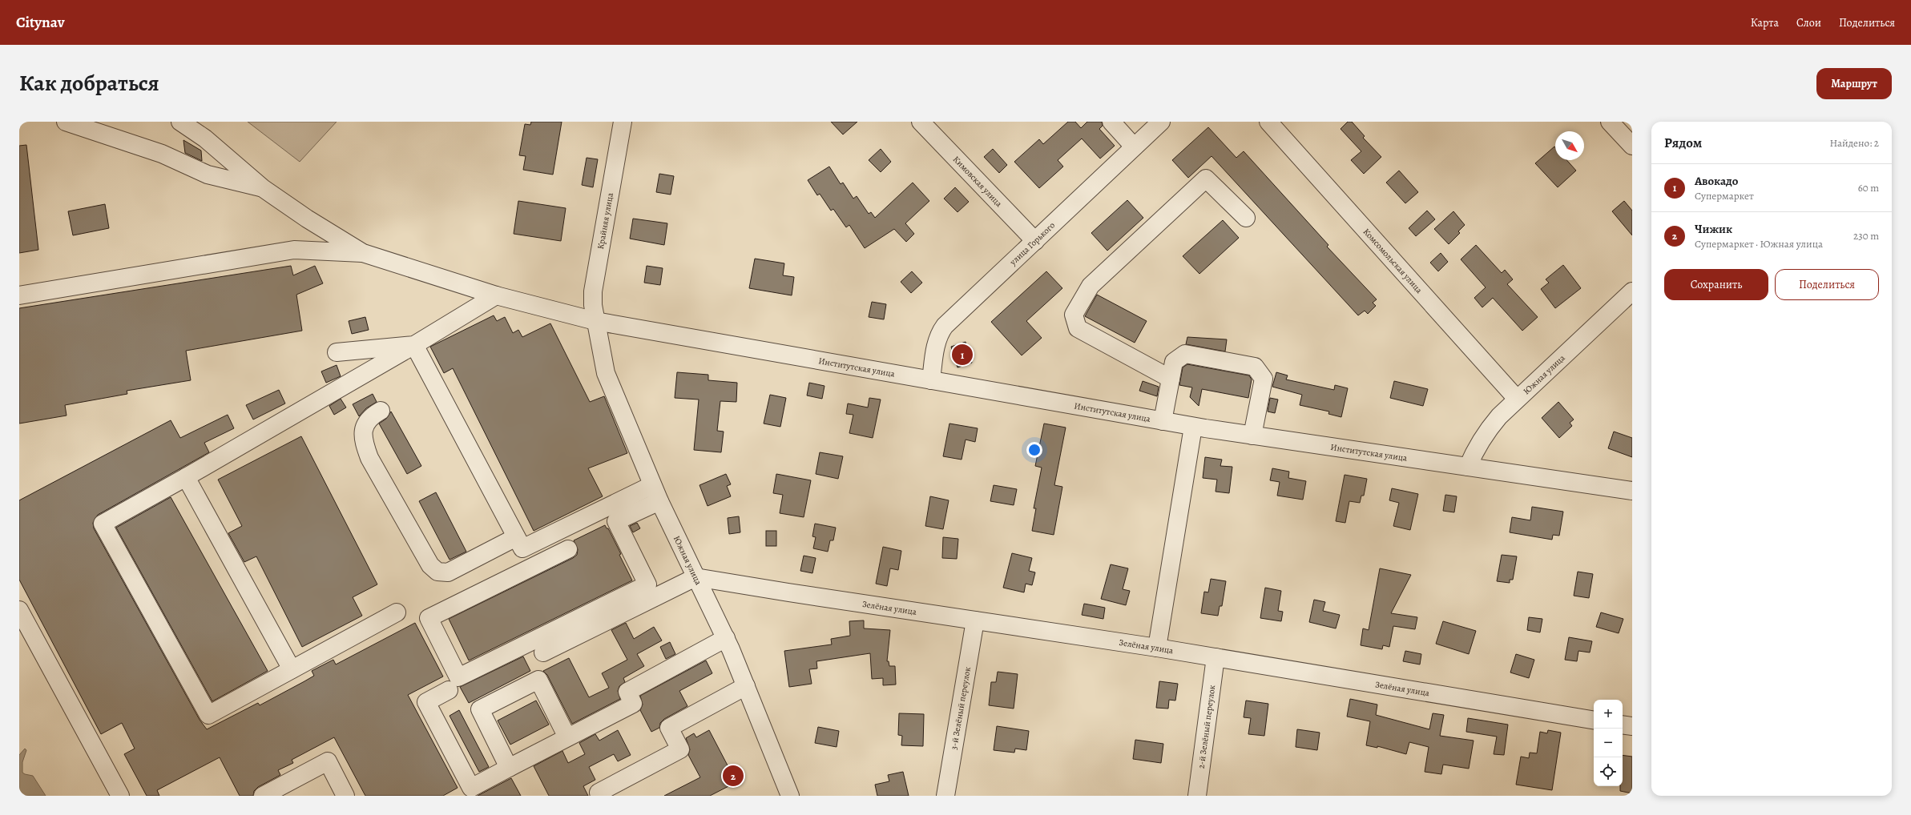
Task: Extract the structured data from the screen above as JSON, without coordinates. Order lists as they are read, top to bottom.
{
  "streets": {
    "street": [
      "Кимовская улица",
      "Крайняя улица",
      "улица Горького",
      "Комсомольская улица",
      "Институтская улица",
      "Южная улица",
      "Зелёная улица",
      "3-й Зелёный переулок",
      "2-й Зелёный переулок"
    ]
  },
  "crossings": [
    ["Кимовская улица", "улица Горького"],
    ["Крайняя улица", "Институтская улица"],
    ["Крайняя улица", "Южная улица"],
    ["улица Горького", "Институтская улица"],
    ["Комсомольская улица", "Южная улица"],
    ["Институтская улица", "Южная улица"],
    ["Южная улица", "Зелёная улица"],
    ["Зелёная улица", "3-й Зелёный переулок"],
    ["Зелёная улица", "2-й Зелёный переулок"]
  ],
  "north": "bottom right",
  "page": {
    "header": "Citynav",
    "nav": ["Карта", "Слои", "Поделиться"],
    "title": "Как добраться",
    "buttons": [
      "Маршрут",
      ["Сохранить", "Поделиться"]
    ],
    "heading": ["Рядом", "Найдено: 2"],
    "list": [
      {
        "mark": "1",
        "name": "Авокадо",
        "note": "Супермаркет",
        "value": "60 m"
      },
      {
        "mark": "2",
        "name": "Чижик",
        "note": "Супермаркет · Южная улица",
        "value": "230 m"
      }
    ],
    "pins": ["1", "2"],
    "map_buttons": ["+", "−"]
  }
}
